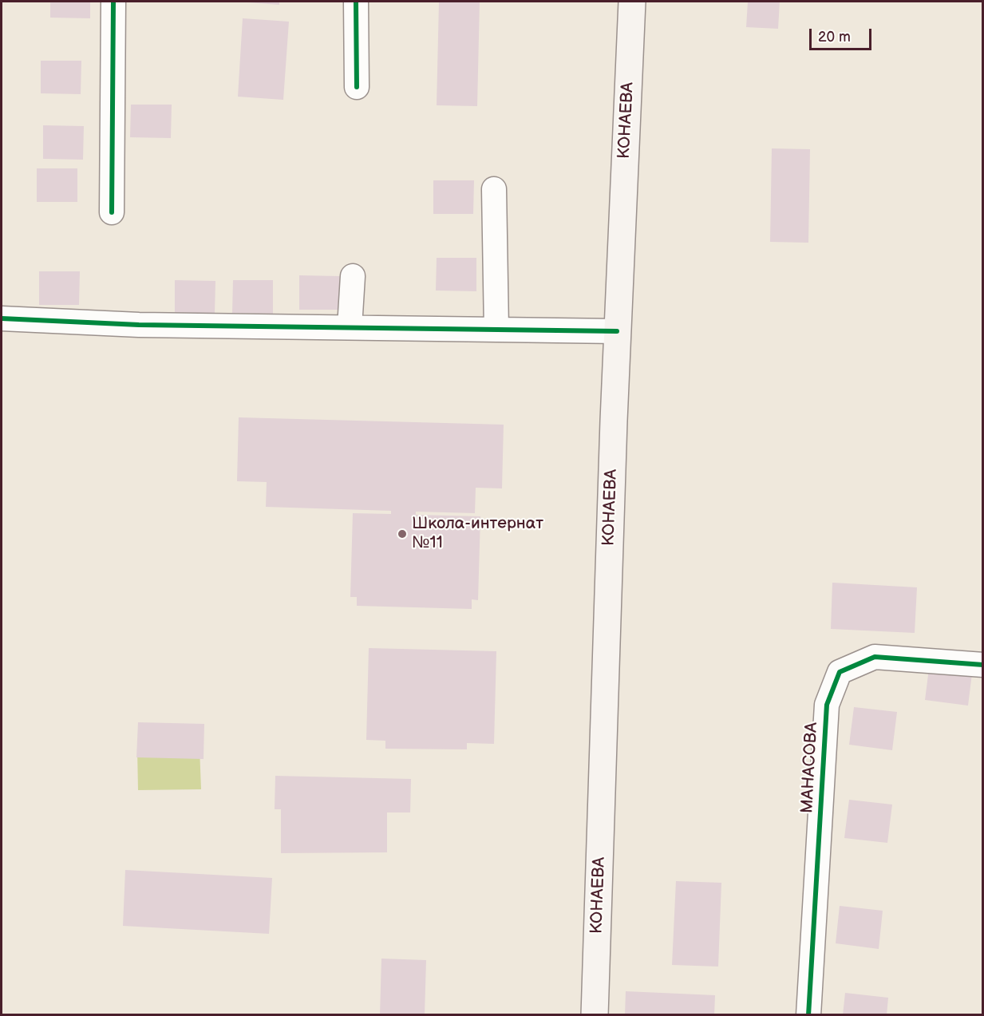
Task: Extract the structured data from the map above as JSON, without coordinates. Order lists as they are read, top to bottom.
{
  "streets": {
    "main road": ["КОНАЕВА"],
    "street": ["МАНАСОВА"]
  },
  "places": ["Школа-интернат №11"],
  "scale_bar": "20 m"
}
